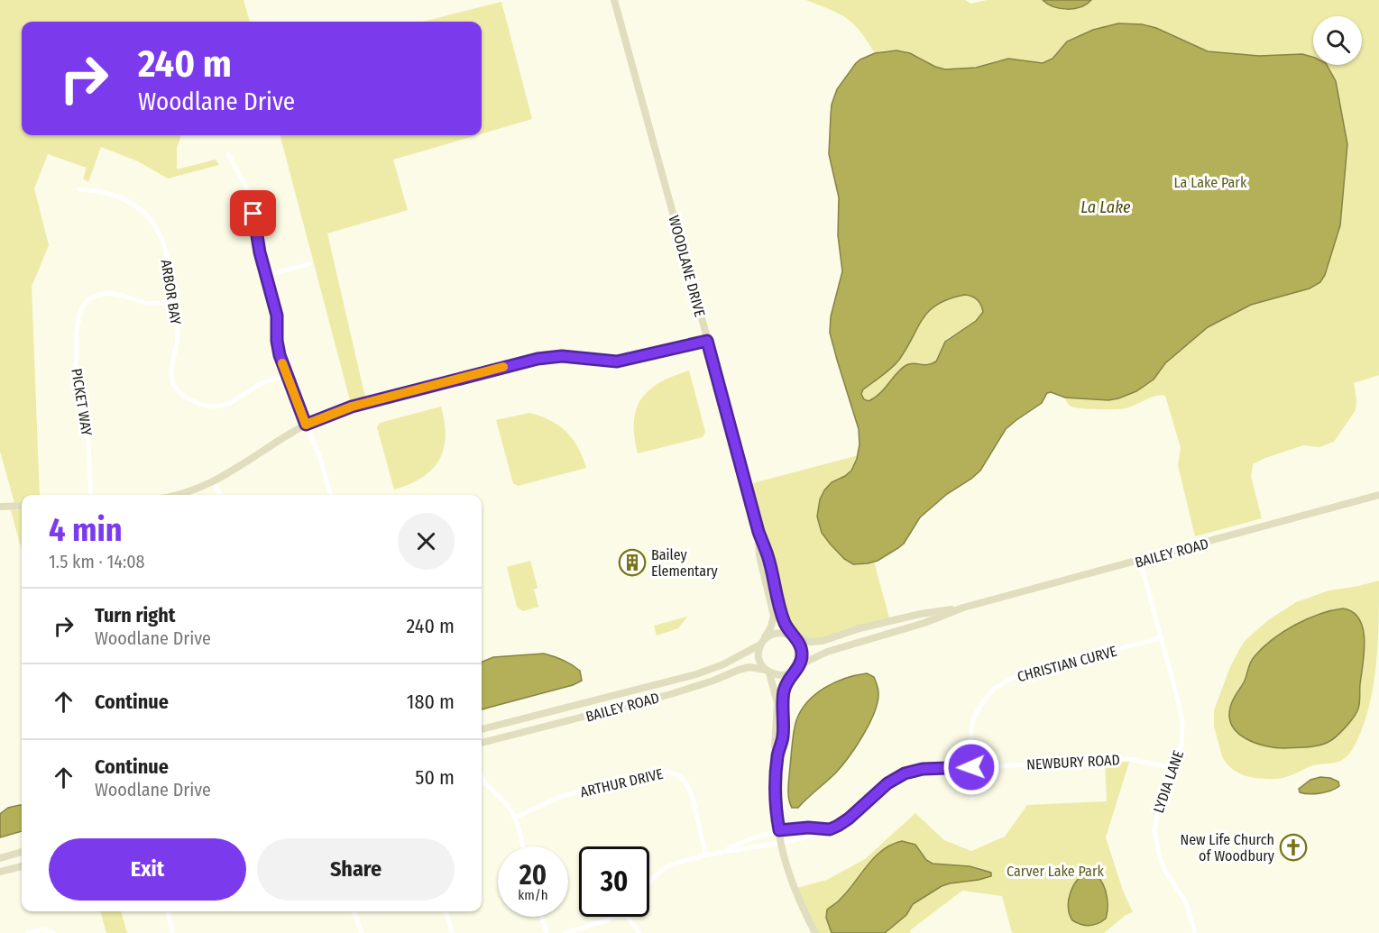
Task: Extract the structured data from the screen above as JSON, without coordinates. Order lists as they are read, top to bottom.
{
  "streets": {
    "street": [
      "WOODLANE DRIVE",
      "ARBOR BAY",
      "PICKET WAY",
      "BAILEY ROAD",
      "CHRISTIAN CURVE",
      "NEWBURY ROAD",
      "LYDIA LANE",
      "ARTHUR DRIVE"
    ]
  },
  "crossings": [
    ["WOODLANE DRIVE", "BAILEY ROAD"],
    ["ARBOR BAY", "PICKET WAY"],
    ["BAILEY ROAD", "LYDIA LANE"],
    ["CHRISTIAN CURVE", "NEWBURY ROAD"],
    ["CHRISTIAN CURVE", "LYDIA LANE"],
    ["NEWBURY ROAD", "LYDIA LANE"],
    ["NEWBURY ROAD", "ARTHUR DRIVE"]
  ],
  "water": ["La Lake"],
  "parks": ["La Lake Park", "Carver Lake Park"],
  "places": {
    "building": ["Bailey Elementary"],
    "church": ["New Life Church of Woodbury"]
  },
  "page": {
    "turn": ["240 m", "Woodlane Drive"],
    "heading": ["4 min", "1.5 km · 14:08"],
    "list": [
      {
        "name": "Turn right",
        "note": "Woodlane Drive",
        "value": "240 m"
      },
      {
        "name": "Continue",
        "value": "180 m"
      },
      {
        "name": "Continue",
        "note": "Woodlane Drive",
        "value": "50 m"
      }
    ],
    "buttons": ["Exit", "Share"],
    "speed": "20 km/h",
    "limit": "30"
  }
}
